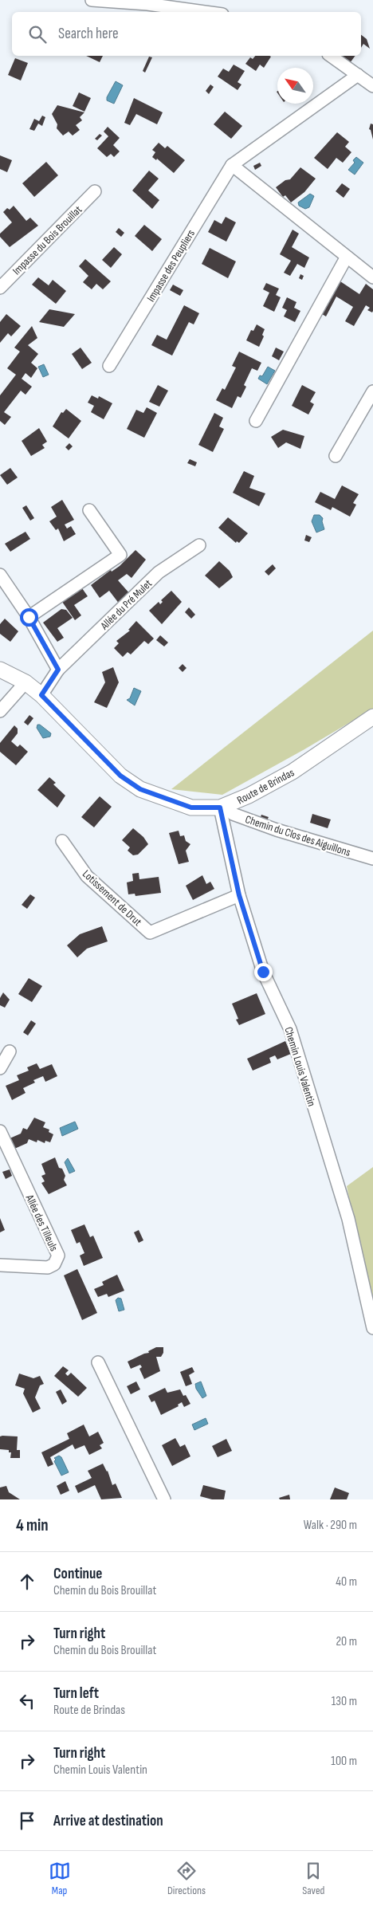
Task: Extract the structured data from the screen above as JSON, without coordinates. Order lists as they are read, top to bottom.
{
  "streets": {
    "main road": ["Route de Brindas"],
    "street": [
      "Impasse du Bois Brouillat",
      "Impasse des Peupliers",
      "Allée du Pré Mulet",
      "Chemin du Clos des Aiguillons",
      "Lotissement de Drut",
      "Chemin Louis Valentin",
      "Allée des Tilleuls"
    ]
  },
  "crossings": [
    ["Allée du Pré Mulet", "Route de Brindas"],
    ["Route de Brindas", "Chemin du Clos des Aiguillons"],
    ["Route de Brindas", "Chemin Louis Valentin"],
    ["Chemin du Clos des Aiguillons", "Chemin Louis Valentin"],
    ["Lotissement de Drut", "Chemin Louis Valentin"]
  ],
  "north": "top left",
  "page": {
    "search": "Search here",
    "heading": ["4 min", "Walk · 290 m"],
    "list": [
      ["Continue", "Chemin du Bois Brouillat", "40 m"],
      ["Turn right", "Chemin du Bois Brouillat", "20 m"],
      ["Turn left", "Route de Brindas", "130 m"],
      ["Turn right", "Chemin Louis Valentin", "100 m"],
      "Arrive at destination"
    ],
    "nav": ["Map", "Directions", "Saved"]
  }
}
